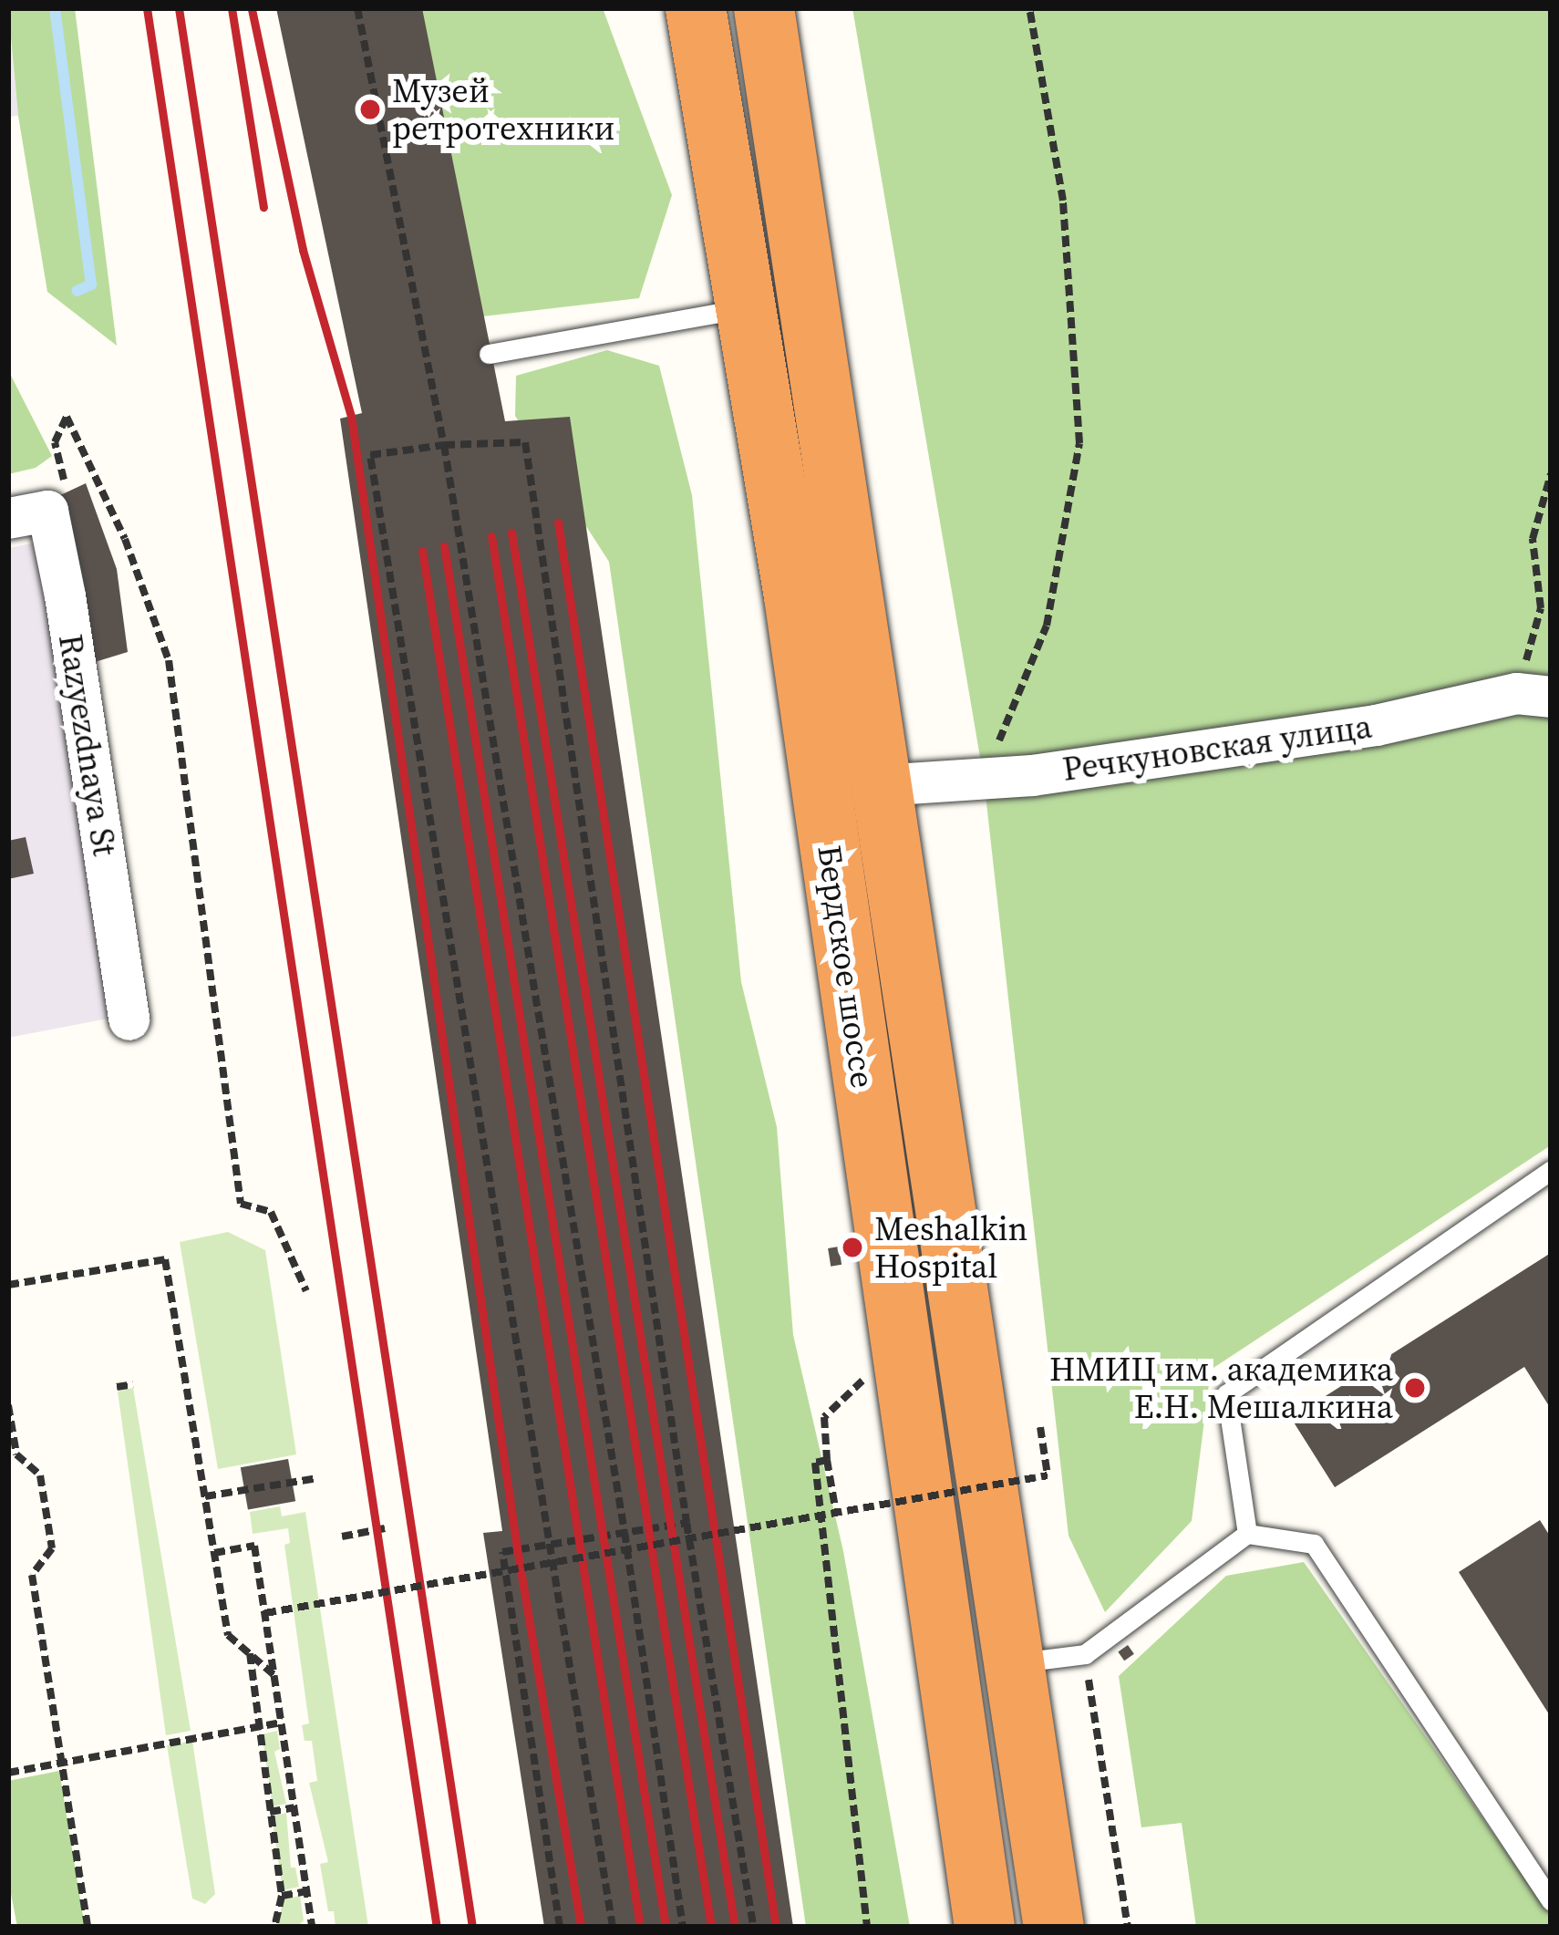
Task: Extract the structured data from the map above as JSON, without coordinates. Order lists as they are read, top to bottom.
{
  "streets": {
    "highway": ["Бердское шоссе"],
    "street": ["Razyezdnaya St", "Речкуновская улица"]
  },
  "crossings": [
    ["Речкуновская улица", "Бердское шоссе"]
  ],
  "places": ["Музей ретротехники", "Meshalkin Hospital", "НМИЦ им. академика Е.Н. Мешалкина"]
}
